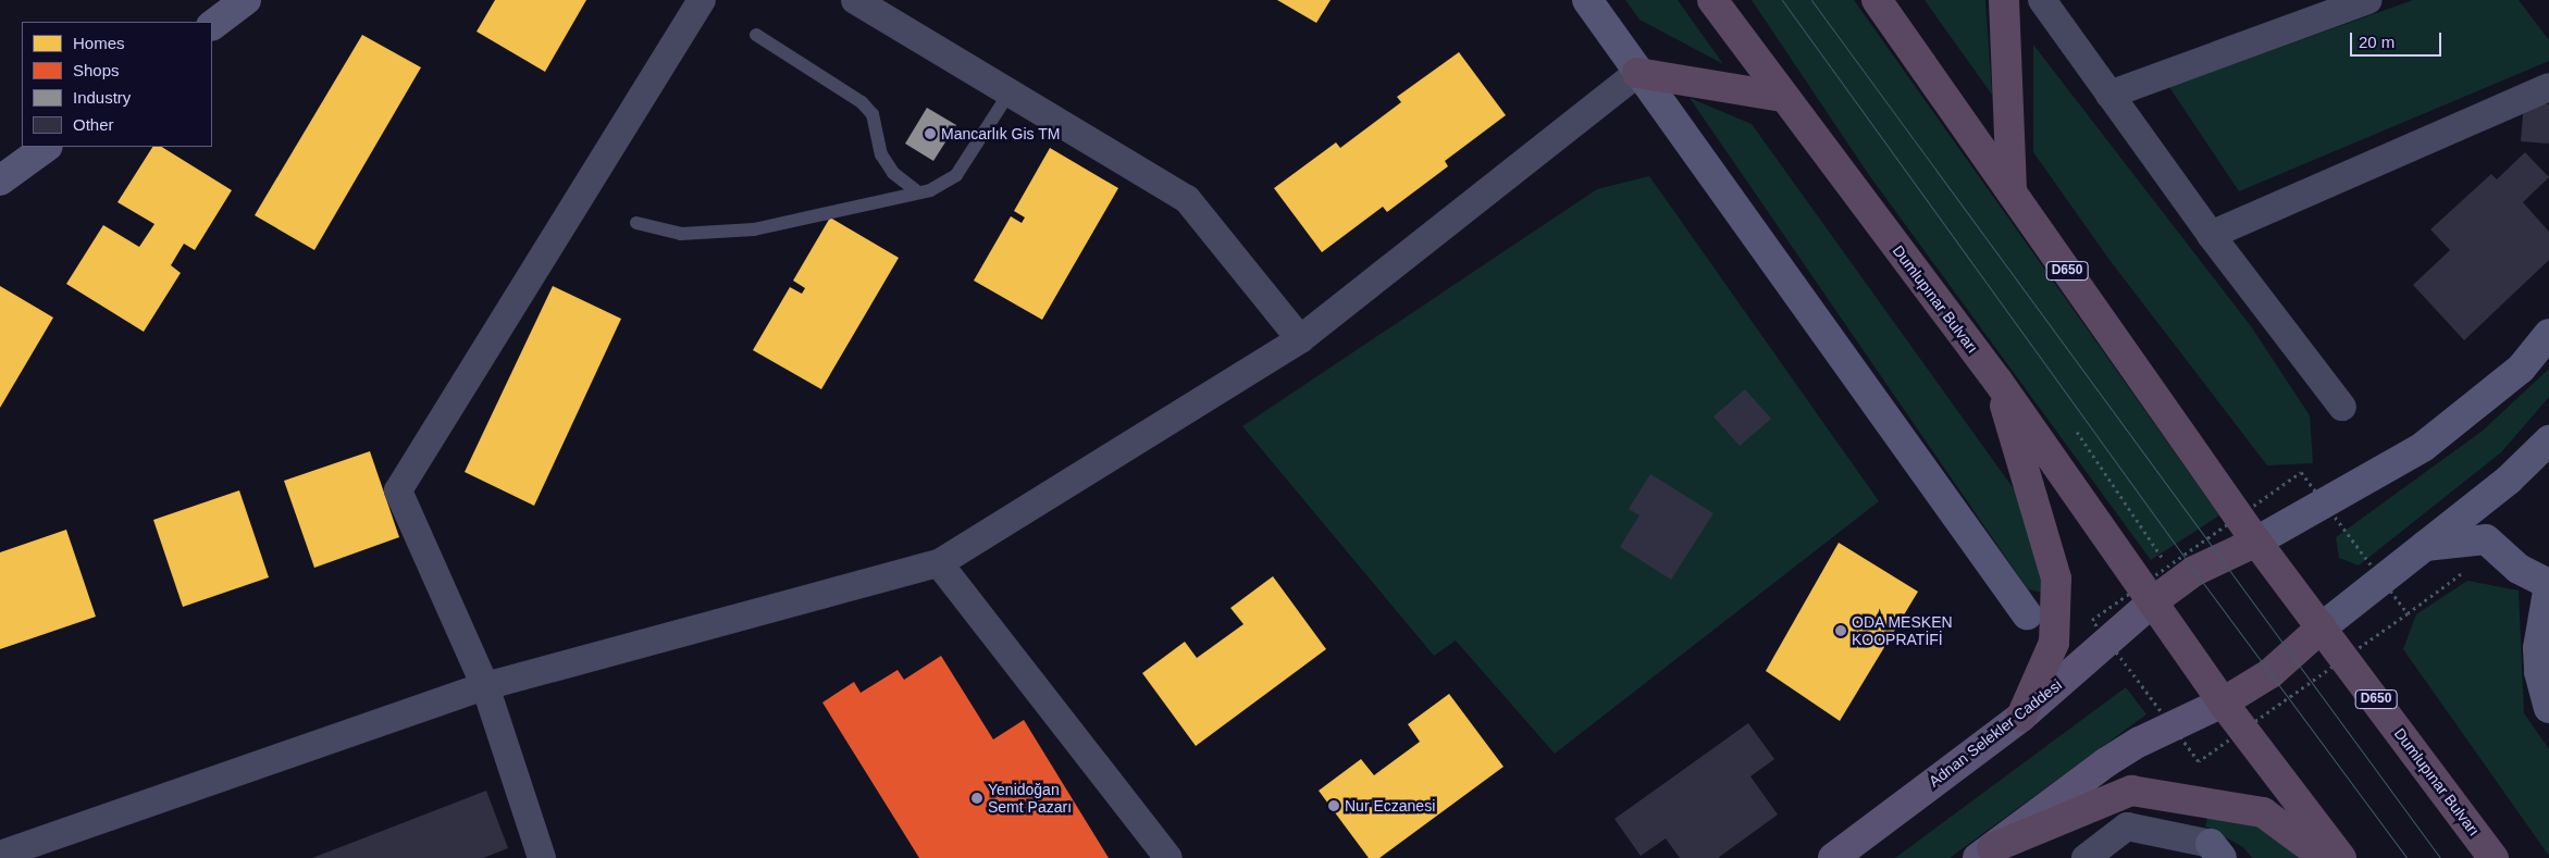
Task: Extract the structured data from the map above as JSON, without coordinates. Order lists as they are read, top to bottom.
{
  "streets": {
    "highway": ["D650", "Dumlupınar Bulvarı"],
    "main road": ["Adnan Selekler Caddesi"]
  },
  "crossings": [
    ["Dumlupınar Bulvarı", "Adnan Selekler Caddesi"]
  ],
  "places": [
    "Mancarlık Gis TM",
    "ODA MESKEN KOOPRATİFİ",
    "Yenidoğan Semt Pazarı",
    "Nur Eczanesi"
  ],
  "legend": [
    "Homes",
    "Shops",
    "Industry",
    "Other"
  ],
  "scale_bar": "20 m"
}
